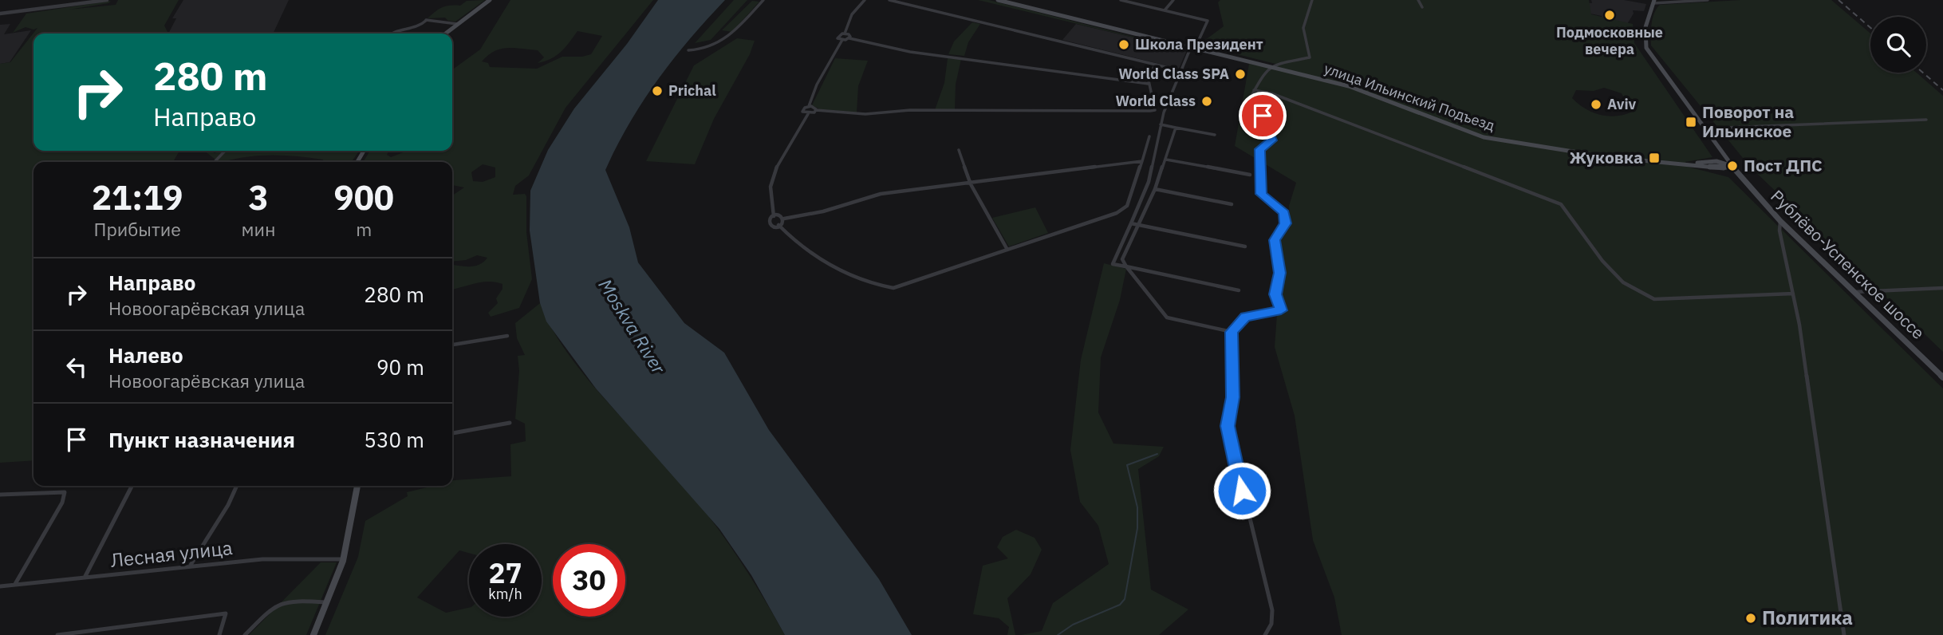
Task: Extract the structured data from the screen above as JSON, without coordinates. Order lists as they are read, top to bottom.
{
  "streets": {
    "main road": ["улица Ильинский Подъезд", "Рублёво-Успенское шоссе"],
    "street": ["Лесная улица"]
  },
  "crossings": [
    ["улица Ильинский Подъезд", "Рублёво-Успенское шоссе"]
  ],
  "water": ["Moskva River"],
  "places": {
    "other": [
      "Подмосковные вечера",
      "Школа Президент",
      "World Class SPA",
      "Prichal",
      "World Class",
      "Aviv",
      "Пост ДПС",
      "Политика"
    ],
    "transit": ["Поворот на Ильинское", "Жуковка"]
  },
  "page": {
    "turn": ["280 m", "Направо"],
    "eta": [
      "21:19",
      "Прибытие",
      "3",
      "мин",
      "900",
      "m"
    ],
    "list": [
      {
        "name": "Направо",
        "note": "Новоогарёвская улица",
        "value": "280 m"
      },
      {
        "name": "Налево",
        "note": "Новоогарёвская улица",
        "value": "90 m"
      },
      {
        "name": "Пункт назначения",
        "value": "530 m"
      }
    ],
    "speed": "27 km/h",
    "limit": "30"
  }
}
